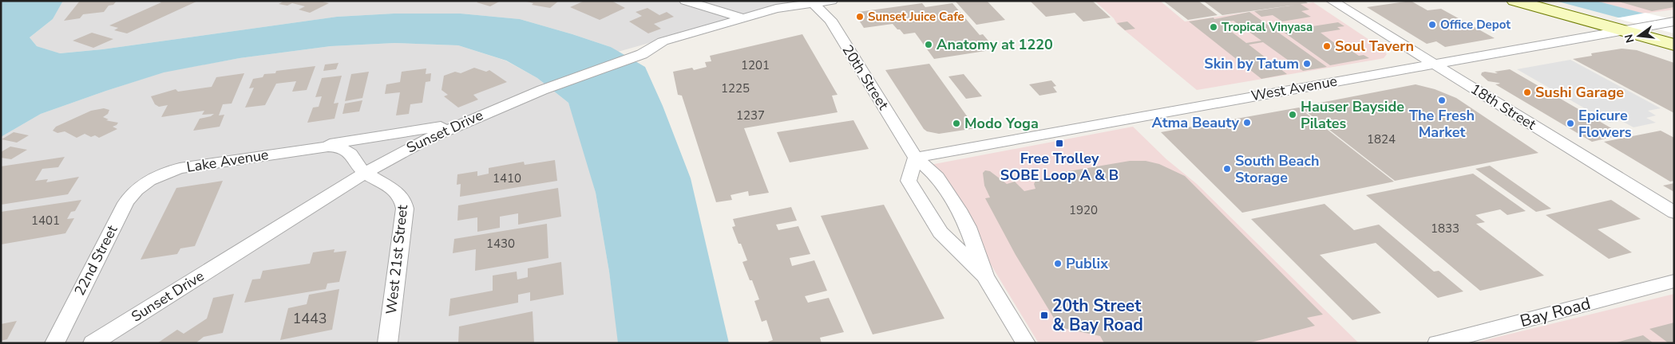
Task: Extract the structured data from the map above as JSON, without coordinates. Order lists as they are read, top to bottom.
{
  "streets": {
    "street": [
      "20th Street",
      "West Avenue",
      "18th Street",
      "Sunset Drive",
      "Lake Avenue",
      "West 21st Street",
      "22nd Street",
      "Bay Road"
    ]
  },
  "crossings": [
    ["20th Street", "West Avenue"],
    ["20th Street", "Sunset Drive"],
    ["West Avenue", "18th Street"],
    ["Sunset Drive", "Lake Avenue"],
    ["Sunset Drive", "West 21st Street"],
    ["Lake Avenue", "West 21st Street"],
    ["Lake Avenue", "22nd Street"]
  ],
  "places": {
    "other": [
      "Sunset Juice Cafe",
      "Office Depot",
      "Tropical Vinyasa",
      "Anatomy at 1220",
      "Soul Tavern",
      "Skin by Tatum",
      "Sushi Garage",
      "The Fresh Market",
      "Hauser Bayside Pilates",
      "Atma Beauty",
      "Modo Yoga",
      "Epicure Flowers",
      "South Beach Storage",
      "Publix"
    ],
    "transit": ["Free Trolley SOBE Loop A & B", "20th Street & Bay Road"]
  },
  "house_numbers": [
    "1201",
    "1225",
    "1237",
    "1824",
    "1410",
    "1920",
    "1401",
    "1833",
    "1430",
    "1443"
  ],
  "north": "left"
}
